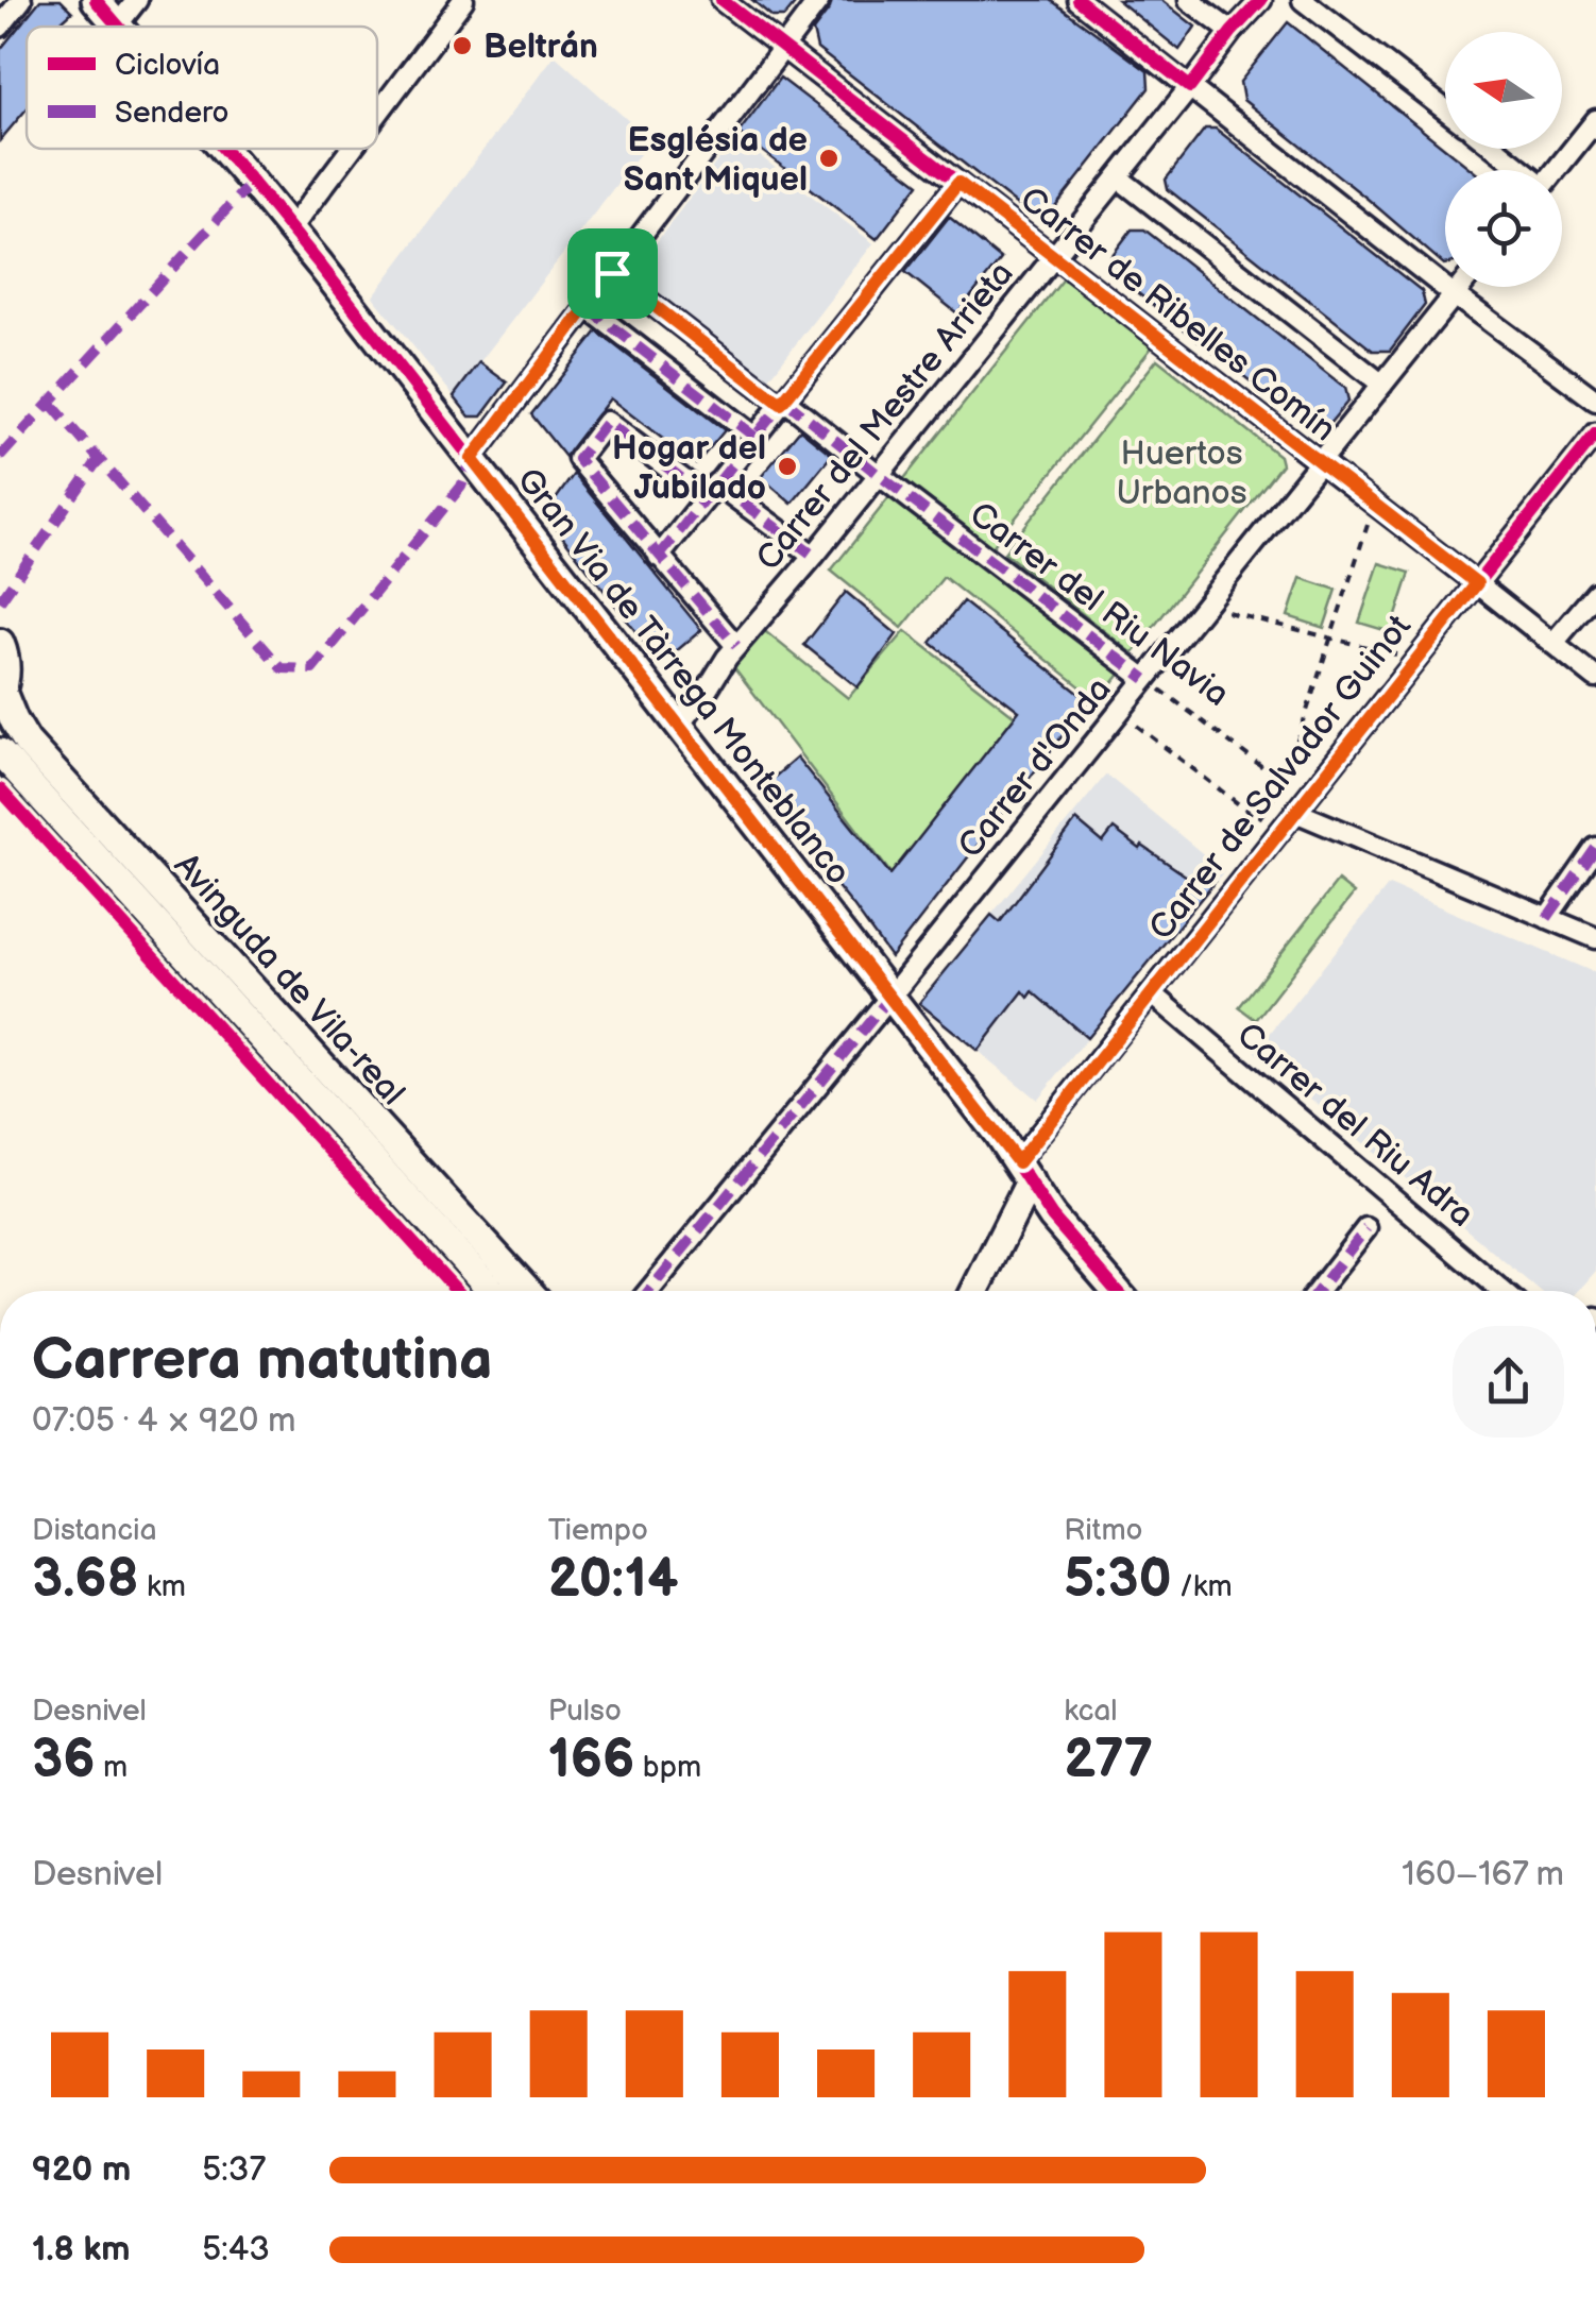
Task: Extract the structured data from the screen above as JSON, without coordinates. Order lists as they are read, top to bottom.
{
  "streets": {
    "street": [
      "Carrer de Ribelles Comín",
      "Carrer del Mestre Arrieta",
      "Carrer del Riu Navia",
      "Gran Via de Tàrrega Monteblanco",
      "Carrer d'Onda",
      "Carrer de Salvador Guinot",
      "Avinguda de Vila-real",
      "Carrer del Riu Adra"
    ]
  },
  "crossings": [
    ["Carrer de Ribelles Comín", "Carrer del Mestre Arrieta"],
    ["Carrer de Ribelles Comín", "Carrer d'Onda"],
    ["Carrer de Ribelles Comín", "Carrer de Salvador Guinot"],
    ["Carrer del Mestre Arrieta", "Carrer del Riu Navia"],
    ["Carrer del Mestre Arrieta", "Gran Via de Tàrrega Monteblanco"],
    ["Carrer del Riu Navia", "Carrer d'Onda"],
    ["Gran Via de Tàrrega Monteblanco", "Carrer d'Onda"],
    ["Gran Via de Tàrrega Monteblanco", "Carrer de Salvador Guinot"],
    ["Carrer de Salvador Guinot", "Carrer del Riu Adra"]
  ],
  "parks": ["Huertos Urbanos"],
  "places": ["Beltrán", "Església de Sant Miquel", "Hogar del Jubilado"],
  "legend": ["Ciclovía", "Sendero"],
  "north": "left",
  "page": {
    "heading": ["Carrera matutina", "07:05 · 4 × 920 m"],
    "stats": [
      ["Distancia", "3.68 km"],
      ["Tiempo", "20:14"],
      ["Ritmo", "5:30 /km"],
      ["Desnivel", "36 m"],
      ["Pulso", "166 bpm"],
      ["kcal", "277"]
    ],
    "chart": ["Desnivel", "160–167 m"],
    "list": [
      {
        "name": "920 m",
        "note": "5:37"
      },
      {
        "name": "1.8 km",
        "note": "5:43"
      }
    ]
  }
}
